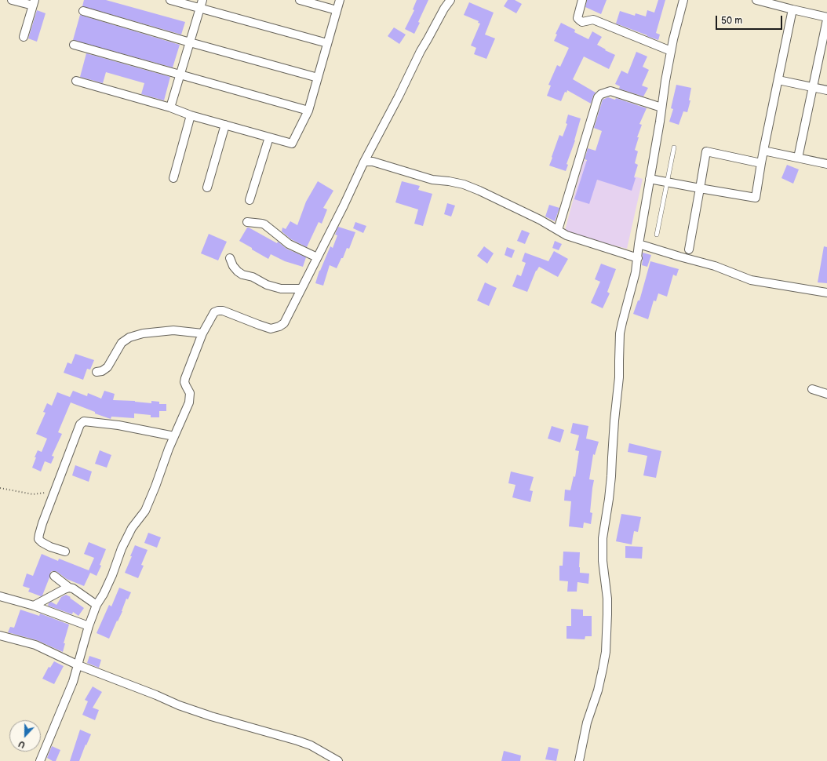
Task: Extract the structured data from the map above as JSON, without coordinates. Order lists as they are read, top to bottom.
{
  "scale_bar": "50 m",
  "north": "bottom"
}
